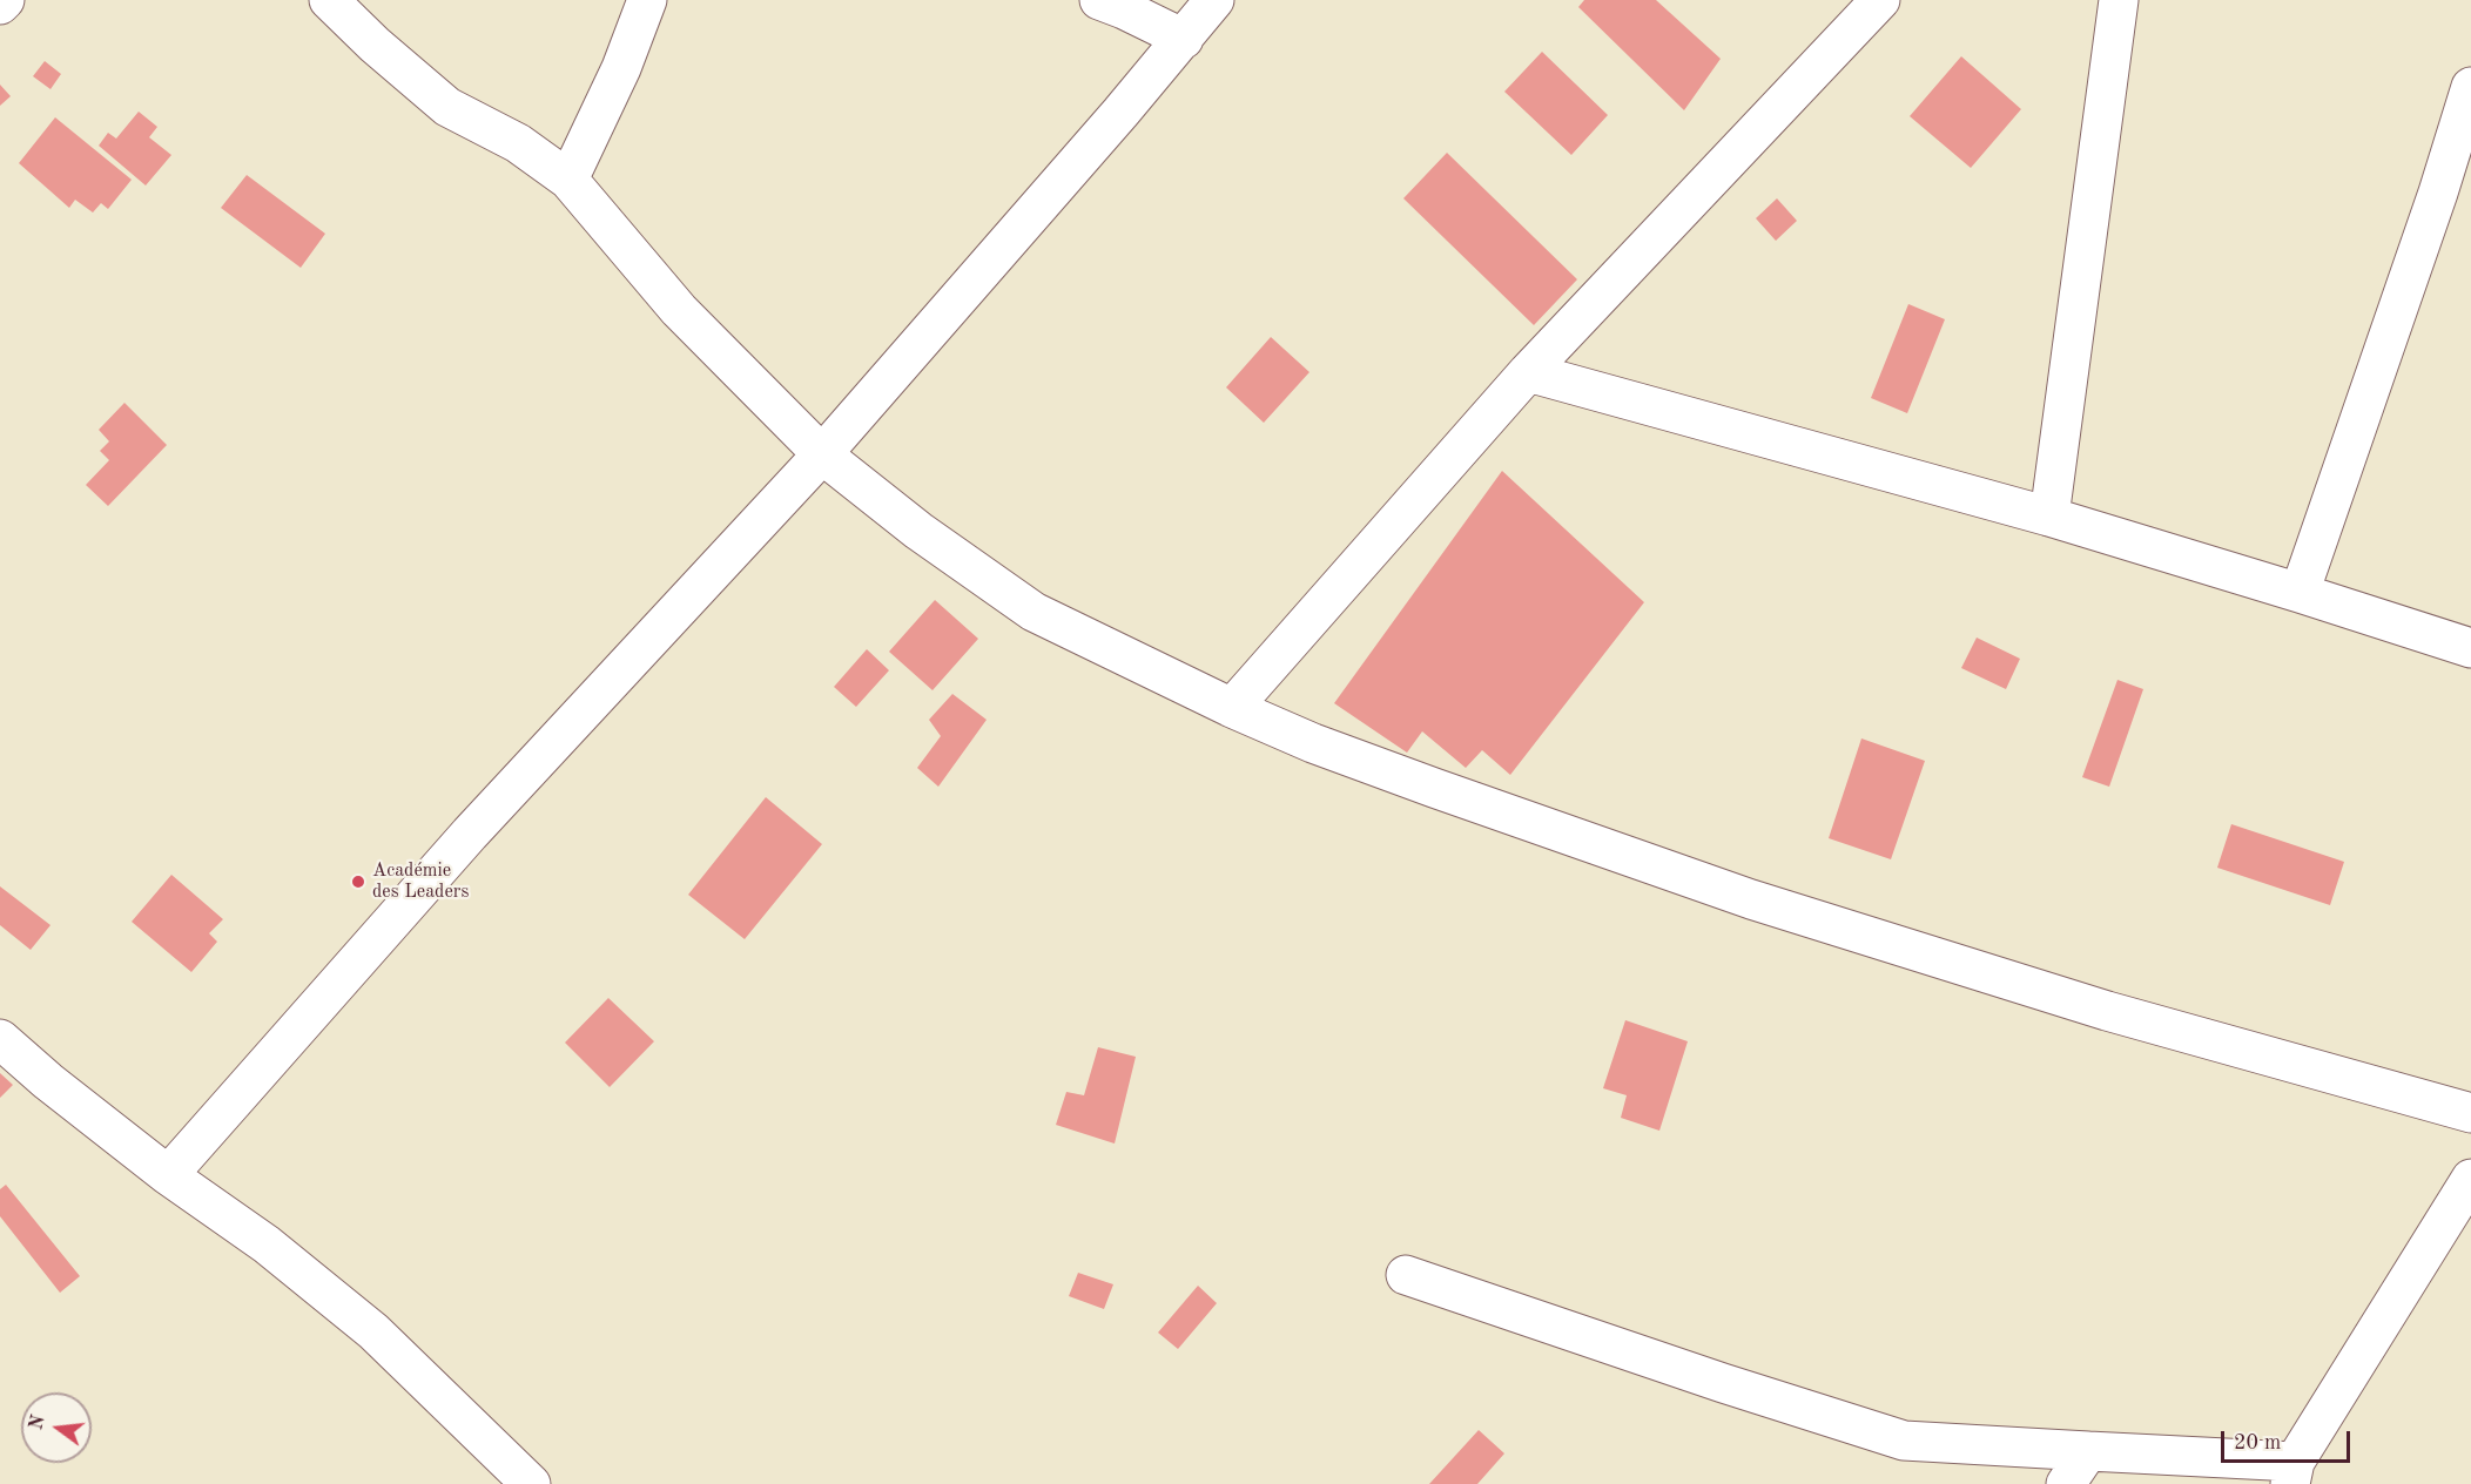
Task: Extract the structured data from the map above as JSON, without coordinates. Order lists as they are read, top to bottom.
{
  "places": ["Académie des Leaders"],
  "scale_bar": "20 m",
  "north": "left"
}
